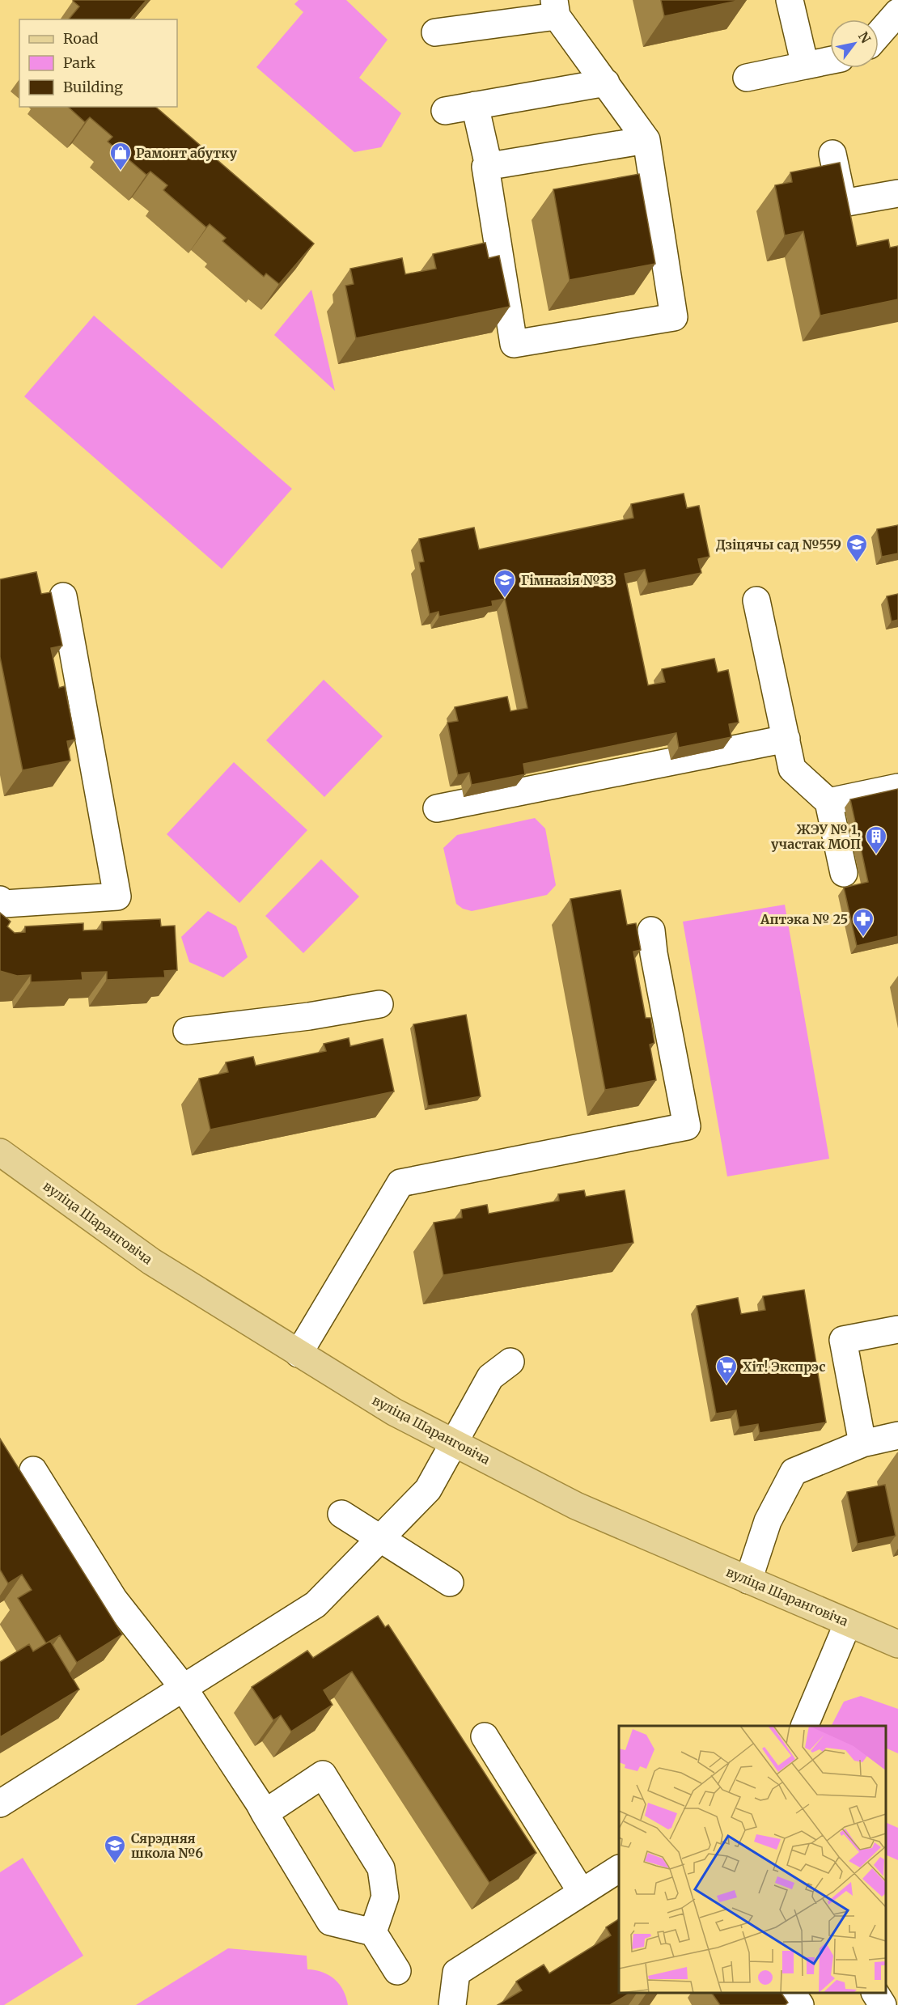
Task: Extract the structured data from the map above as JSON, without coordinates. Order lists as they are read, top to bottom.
{
  "streets": {
    "main road": ["вуліца Шаранговіча"]
  },
  "places": {
    "shop": ["Рамонт абутку"],
    "school or university": ["Дзіцячы сад №559", "Гімназія №33", "Сярэдняя школа №6"],
    "building": ["ЖЭУ № 1, участак МОП"],
    "pharmacy": ["Аптэка № 25"],
    "supermarket": ["Хіт! Экспрэс"]
  },
  "legend": ["Road", "Park", "Building"],
  "north": "top right"
}
